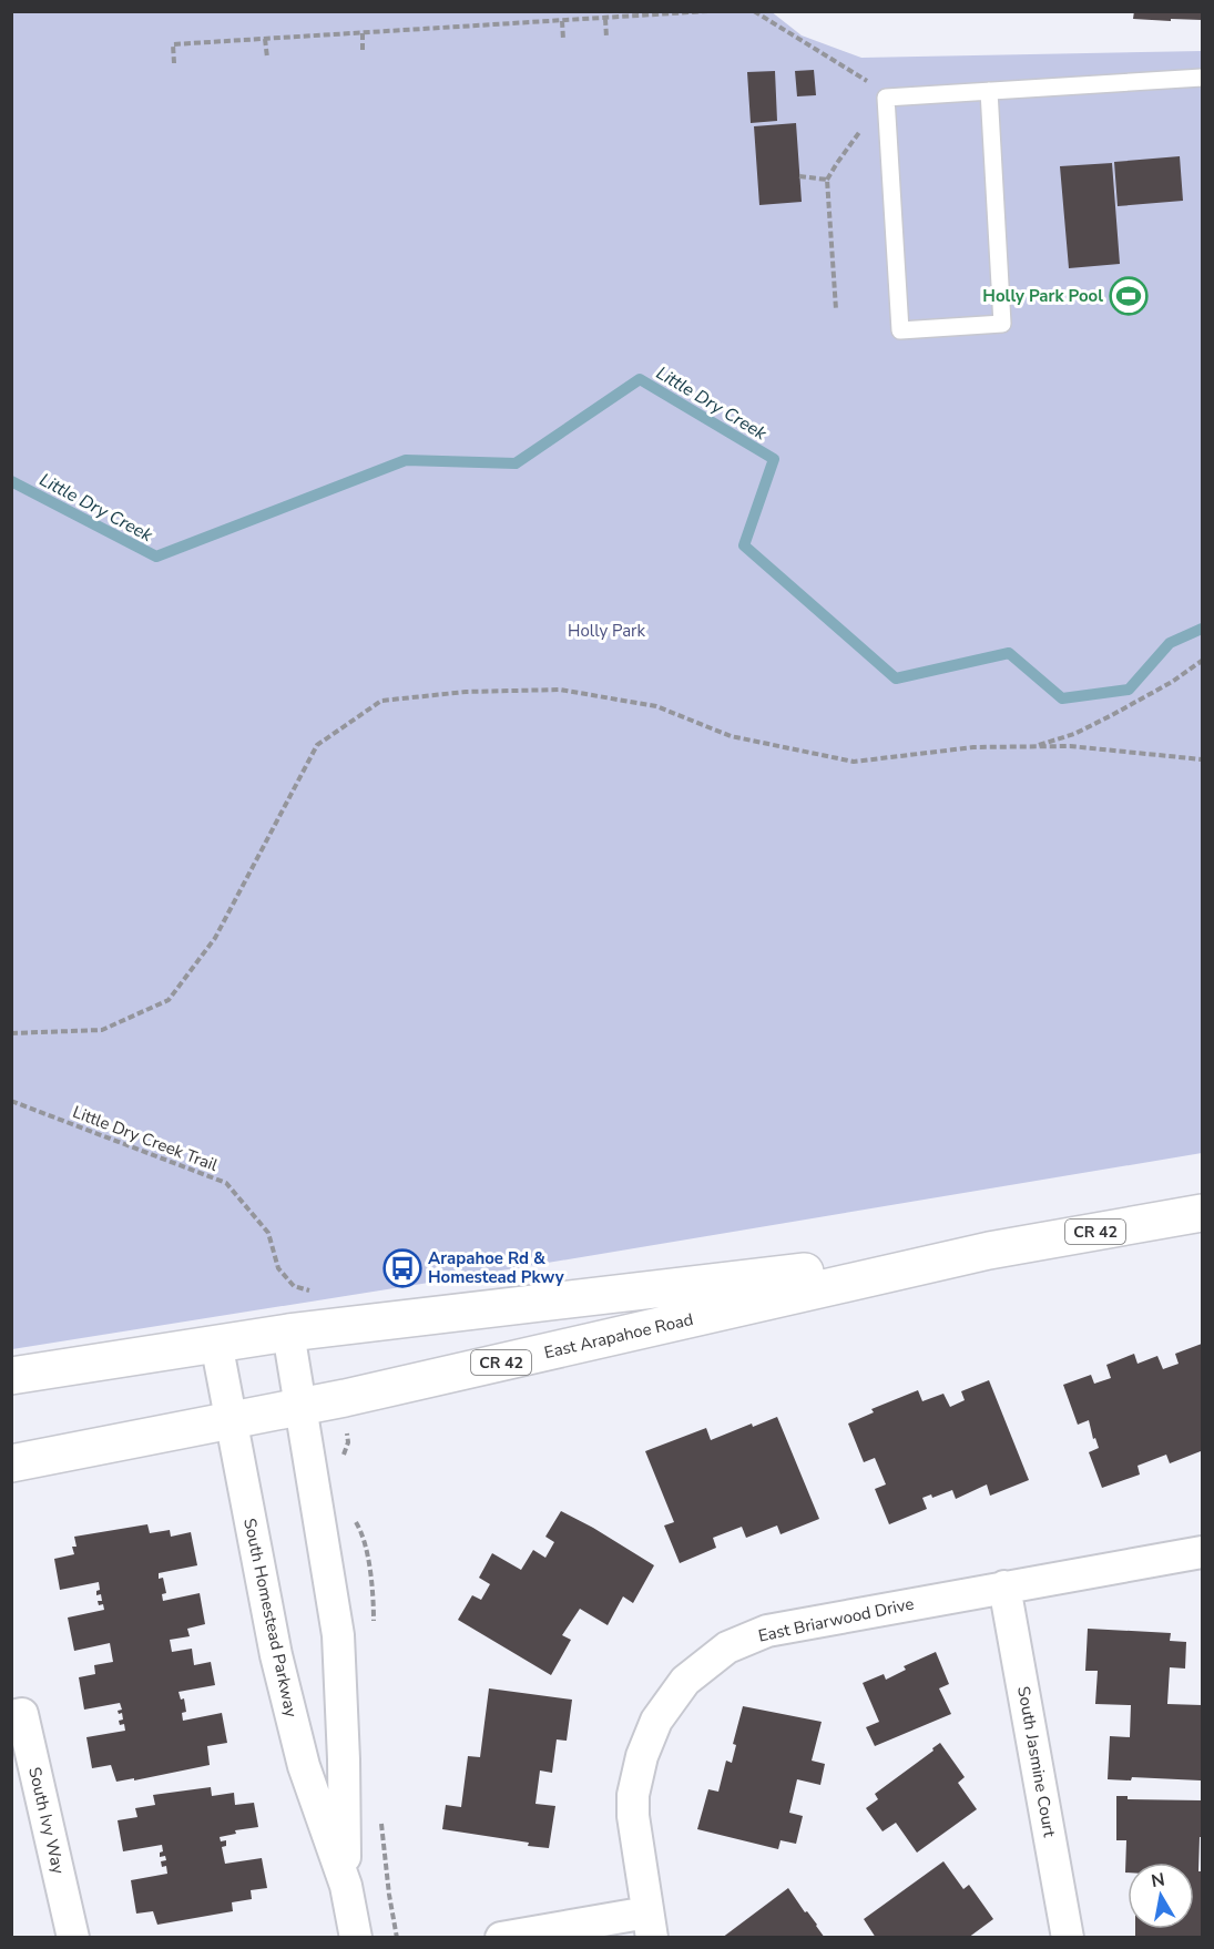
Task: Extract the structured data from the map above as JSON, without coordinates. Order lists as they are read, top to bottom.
{
  "streets": {
    "main road": ["CR 42", "East Arapahoe Road"],
    "street": [
      "South Homestead Parkway",
      "East Briarwood Drive",
      "South Jasmine Court",
      "South Ivy Way"
    ],
    "path": ["Little Dry Creek Trail"]
  },
  "crossings": [
    ["East Arapahoe Road", "South Homestead Parkway"],
    ["East Briarwood Drive", "South Jasmine Court"]
  ],
  "water": ["Little Dry Creek"],
  "parks": ["Holly Park"],
  "places": {
    "sports": ["Holly Park Pool"],
    "bus stop": ["Arapahoe Rd & Homestead Pkwy"]
  },
  "north": "top"
}
